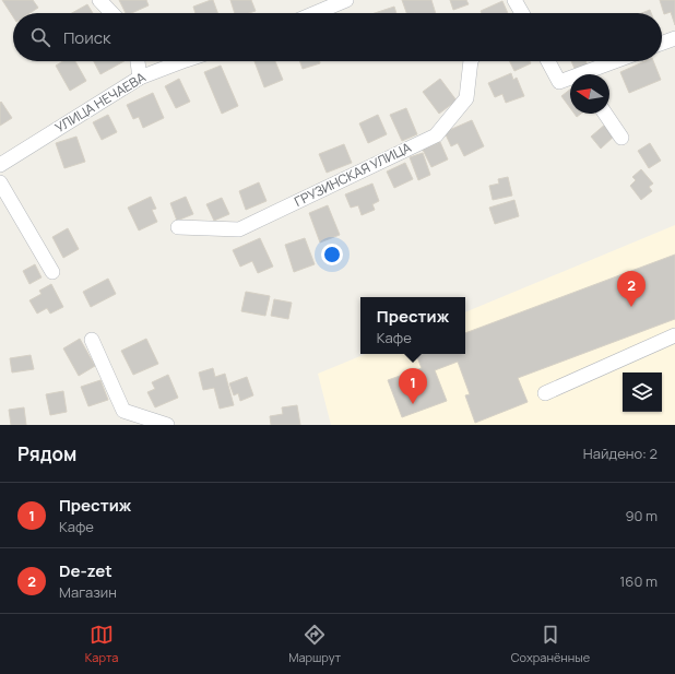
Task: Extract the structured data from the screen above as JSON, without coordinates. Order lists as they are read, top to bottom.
{
  "streets": {
    "street": ["УЛИЦА НЕЧАЕВА", "ГРУЗИНСКАЯ УЛИЦА"]
  },
  "north": "left",
  "page": {
    "search": "Поиск",
    "pins": ["2", "1"],
    "popup": ["Престиж", "Кафе"],
    "heading": ["Рядом", "Найдено: 2"],
    "list": [
      {
        "mark": "1",
        "name": "Престиж",
        "note": "Кафе",
        "value": "90 m"
      },
      {
        "mark": "2",
        "name": "De-zet",
        "note": "Магазин",
        "value": "160 m"
      }
    ],
    "nav": ["Карта", "Маршрут", "Сохранённые"]
  }
}
